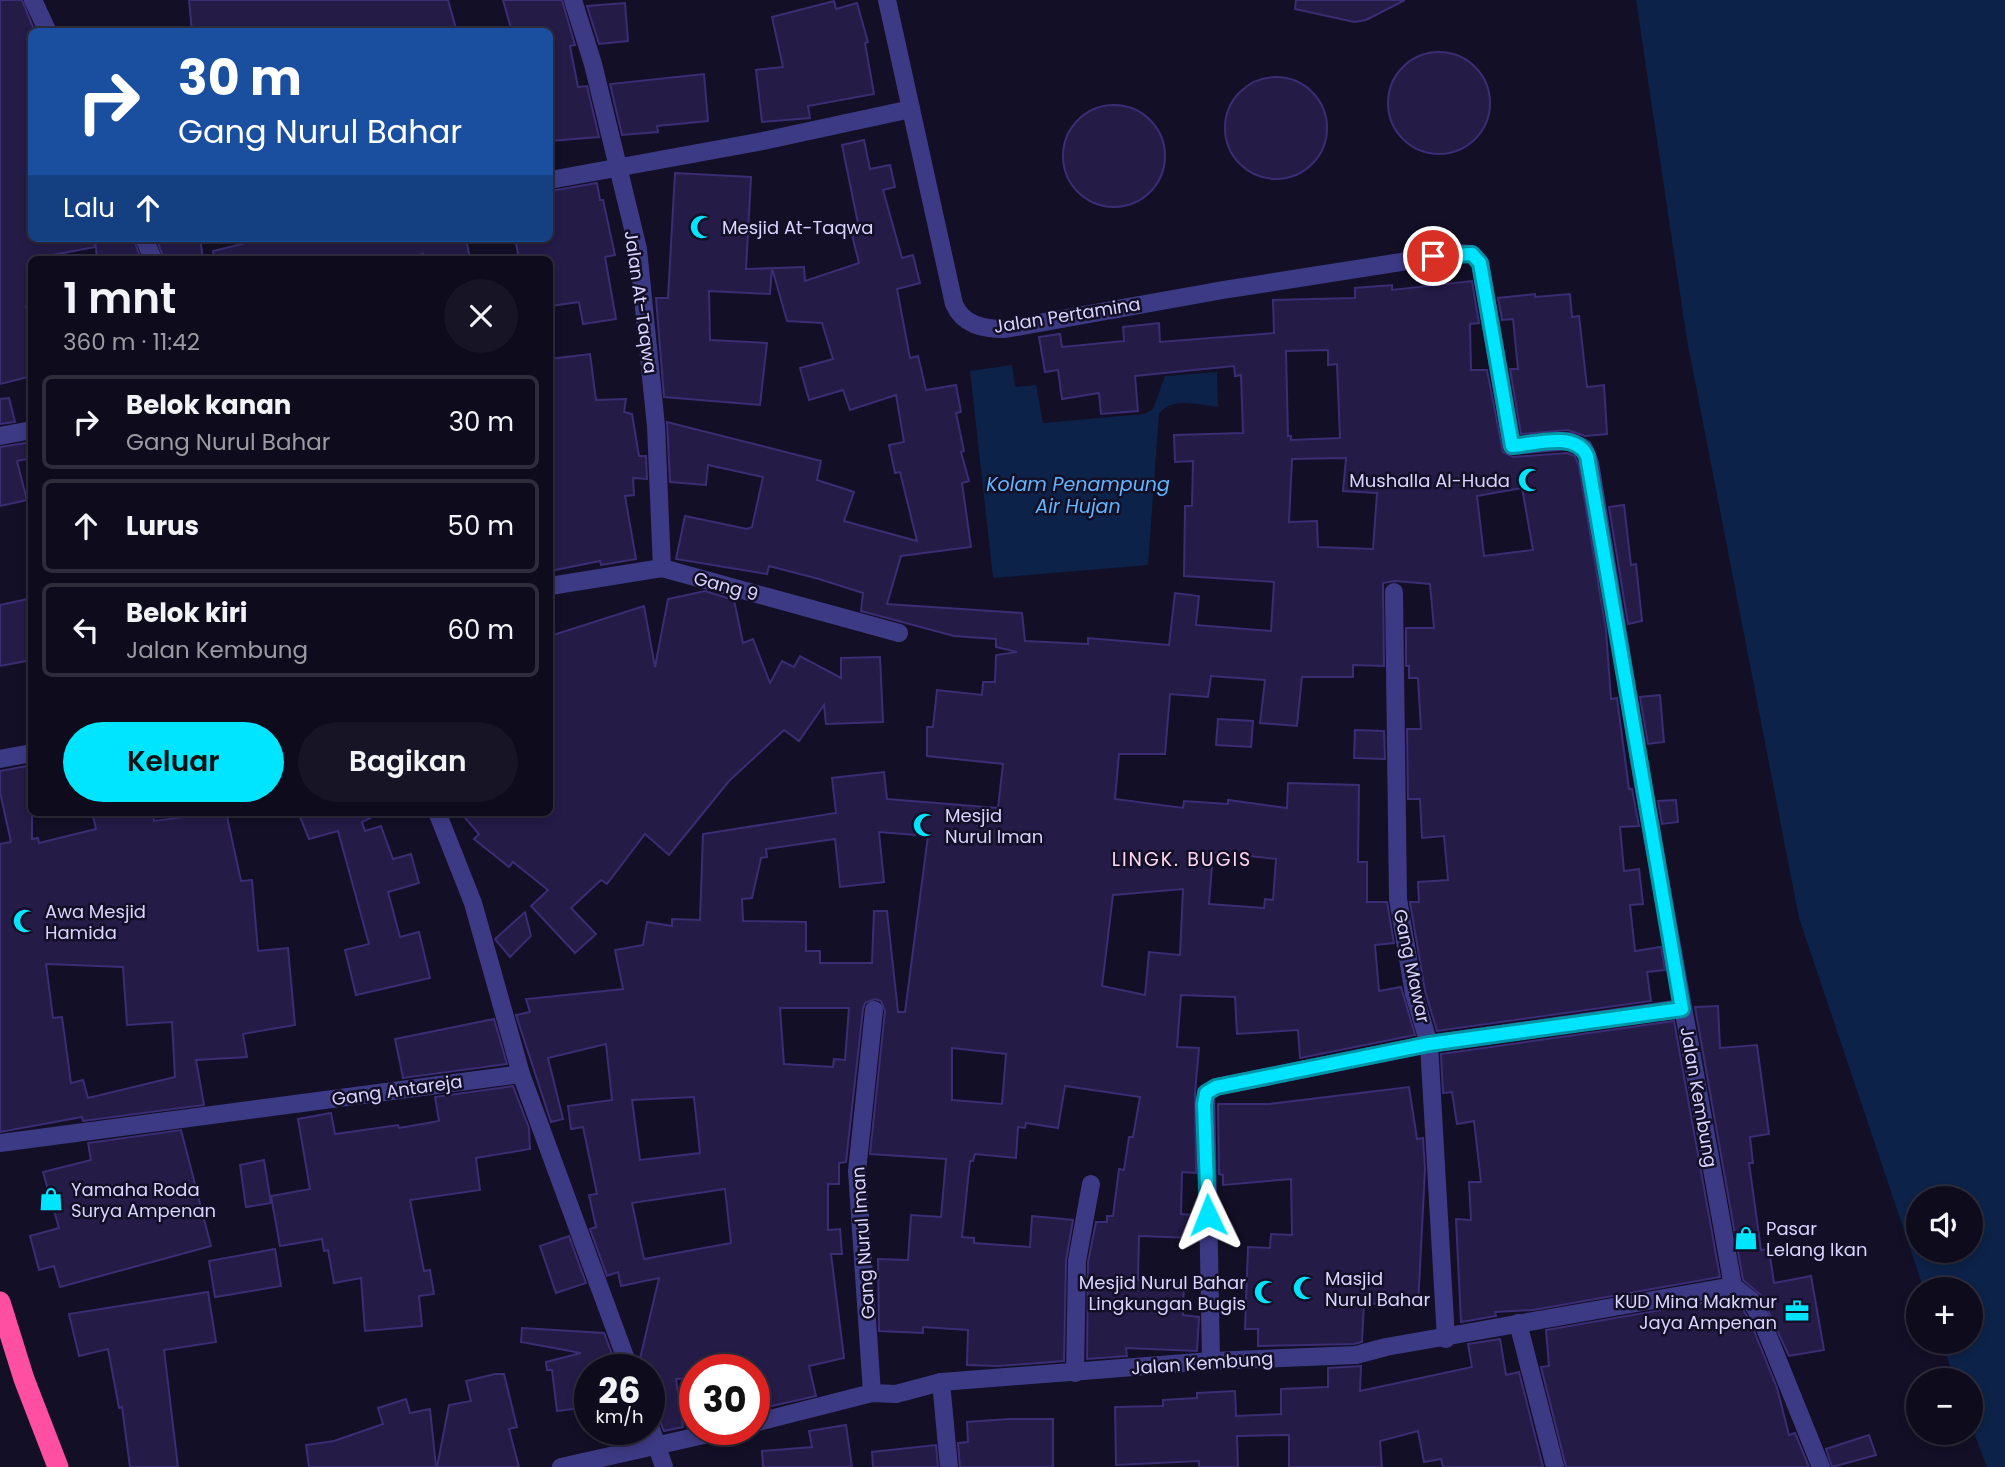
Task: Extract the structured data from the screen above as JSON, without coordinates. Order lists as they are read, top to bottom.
{
  "streets": {
    "street": [
      "Jalan At-Taqwa",
      "Jalan Pertamina",
      "Gang 9",
      "Gang Mawar",
      "Gang Antareja",
      "Jalan Kembung",
      "Gang Nurul Iman"
    ]
  },
  "crossings": [
    ["Jalan At-Taqwa", "Gang 9"],
    ["Jalan Pertamina", "Jalan Kembung"],
    ["Gang Mawar", "Jalan Kembung"],
    ["Jalan Kembung", "Gang Nurul Iman"]
  ],
  "districts": ["LINGK. BUGIS"],
  "water": ["Kolam Penampung Air Hujan"],
  "places": {
    "mosque": [
      "Mesjid At-Taqwa",
      "Mushalla Al-Huda",
      "Mesjid Nurul Iman",
      "Awa Mesjid Hamida",
      "Masjid Nurul Bahar",
      "Mesjid Nurul Bahar Lingkungan Bugis"
    ],
    "shop": ["Yamaha Roda Surya Ampenan", "Pasar Lelang Ikan"],
    "office": ["KUD Mina Makmur Jaya Ampenan"]
  },
  "page": {
    "turn": ["30 m", "Gang Nurul Bahar"],
    "then": "Lalu",
    "heading": ["1 mnt", "360 m · 11:42"],
    "list": [
      {
        "name": "Belok kanan",
        "note": "Gang Nurul Bahar",
        "value": "30 m"
      },
      {
        "name": "Lurus",
        "value": "50 m"
      },
      {
        "name": "Belok kiri",
        "note": "Jalan Kembung",
        "value": "60 m"
      }
    ],
    "buttons": ["Keluar", "Bagikan"],
    "map_buttons": ["+", "−"],
    "speed": "26 km/h",
    "limit": "30"
  }
}
